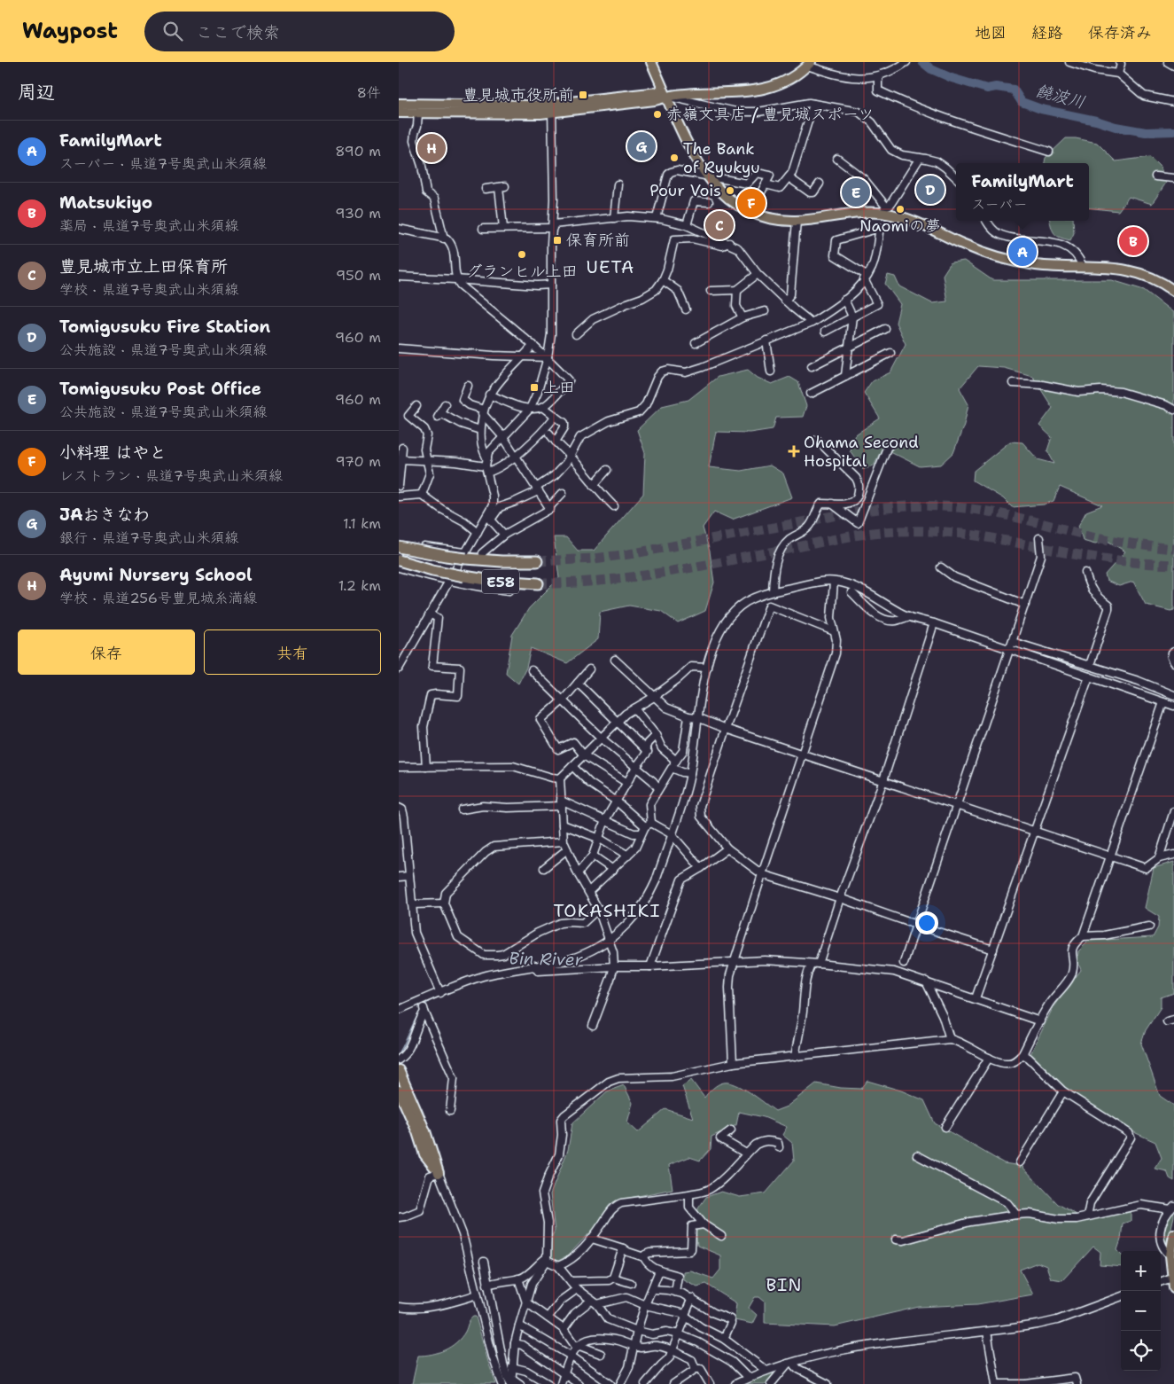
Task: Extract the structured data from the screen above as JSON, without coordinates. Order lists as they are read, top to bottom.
{
  "streets": {
    "highway": ["E58"]
  },
  "districts": ["UETA", "TOKASHIKI", "BIN"],
  "water": ["饒波川", "Bin River"],
  "places": {
    "transit": ["豊見城市役所前", "保育所前", "上田"],
    "other": [
      "赤嶺文具店 / 豊見城スポーツ",
      "The Bank of Ryukyu",
      "Pour Vois",
      "Naomiの夢",
      "グランヒル上田"
    ],
    "health": ["Ohama Second Hospital"]
  },
  "page": {
    "header": "Waypost",
    "search": "ここで検索",
    "nav": ["地図", "経路", "保存済み"],
    "heading": ["周辺", "8件"],
    "list": [
      {
        "mark": "A",
        "name": "FamilyMart",
        "note": "スーパー · 県道7号奥武山米須線",
        "value": "890 m"
      },
      {
        "mark": "B",
        "name": "Matsukiyo",
        "note": "薬局 · 県道7号奥武山米須線",
        "value": "930 m"
      },
      {
        "mark": "C",
        "name": "豊見城市立上田保育所",
        "note": "学校 · 県道7号奥武山米須線",
        "value": "950 m"
      },
      {
        "mark": "D",
        "name": "Tomigusuku Fire Station",
        "note": "公共施設 · 県道7号奥武山米須線",
        "value": "960 m"
      },
      {
        "mark": "E",
        "name": "Tomigusuku Post Office",
        "note": "公共施設 · 県道7号奥武山米須線",
        "value": "960 m"
      },
      {
        "mark": "F",
        "name": "小料理 はやと",
        "note": "レストラン · 県道7号奥武山米須線",
        "value": "970 m"
      },
      {
        "mark": "G",
        "name": "JAおきなわ",
        "note": "銀行 · 県道7号奥武山米須線",
        "value": "1.1 km"
      },
      {
        "mark": "H",
        "name": "Ayumi Nursery School",
        "note": "学校 · 県道256号豊見城糸満線",
        "value": "1.2 km"
      }
    ],
    "pins": [
      "G",
      "H",
      "D",
      "E",
      "F",
      "C",
      "B",
      "A"
    ],
    "popup": ["FamilyMart", "スーパー"],
    "buttons": ["保存", "共有"],
    "map_buttons": ["+", "−"]
  }
}
